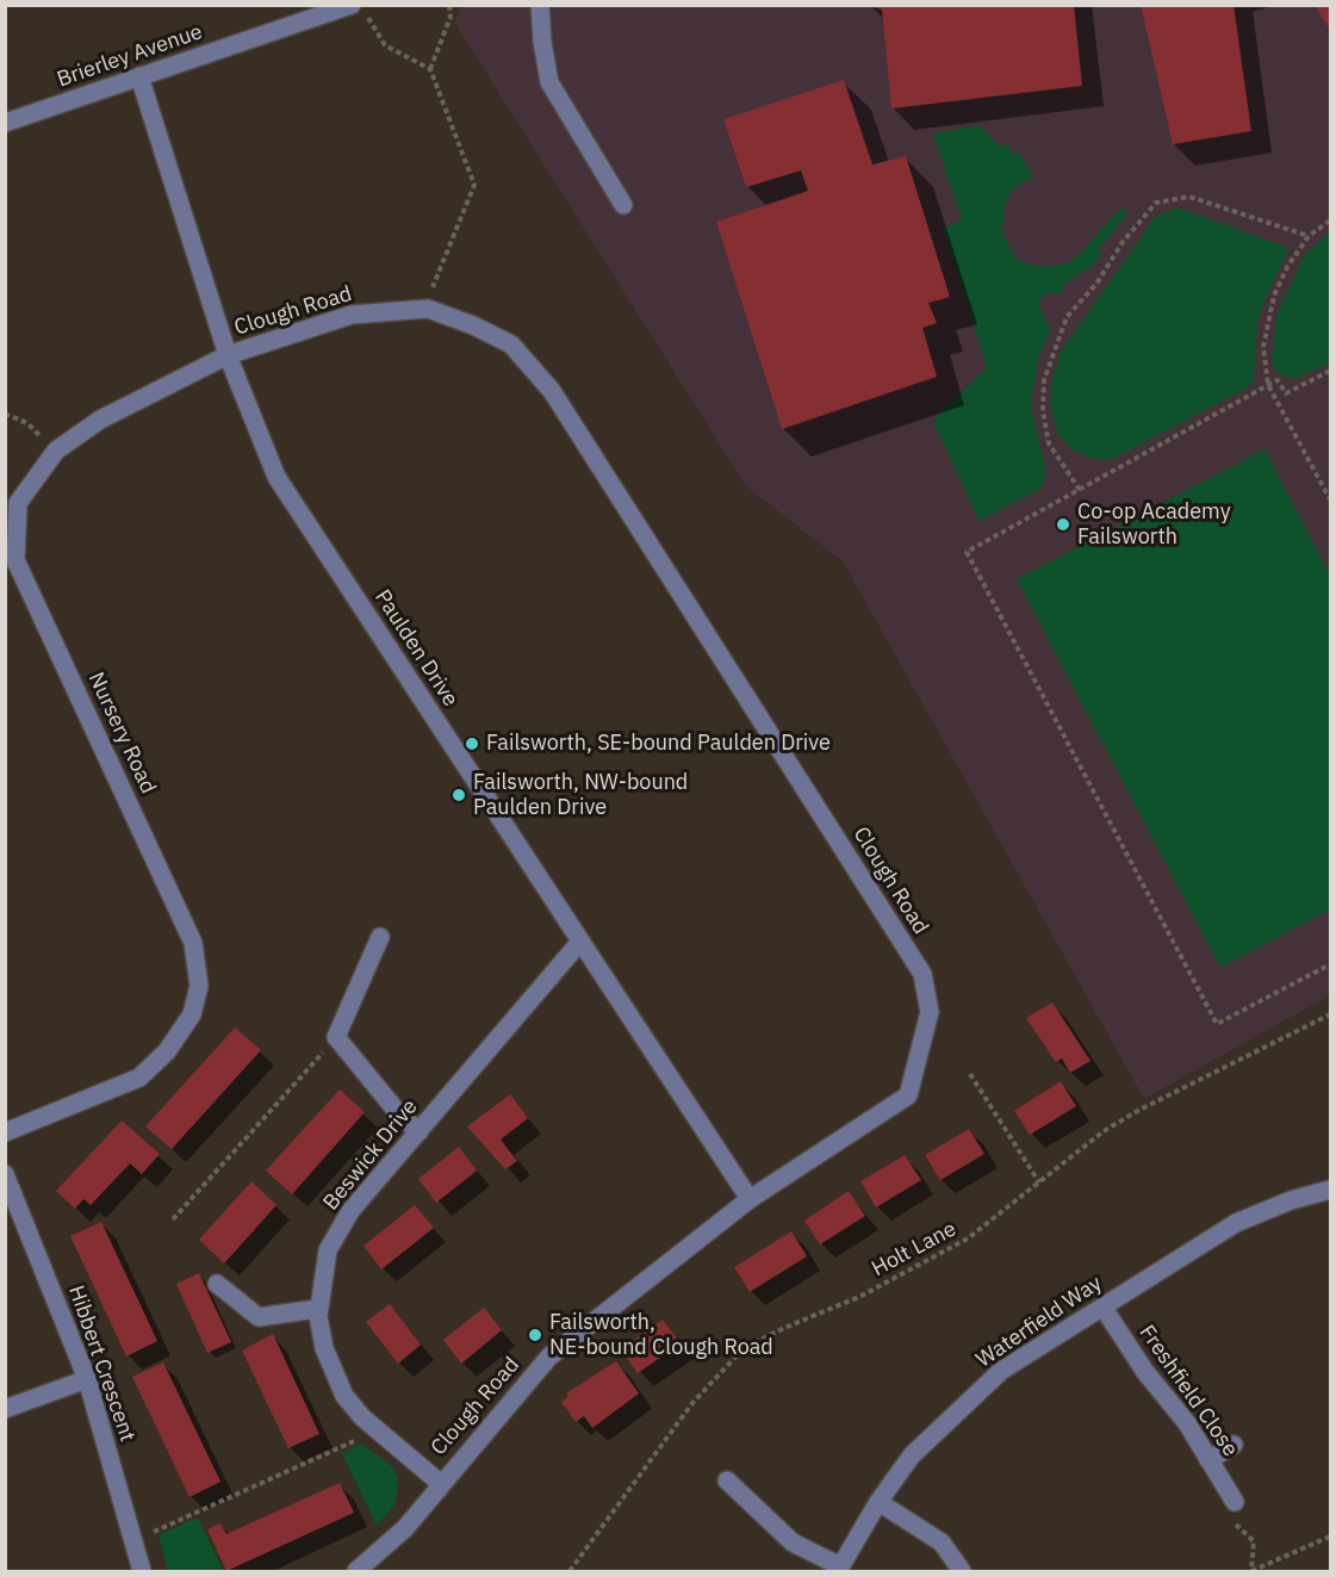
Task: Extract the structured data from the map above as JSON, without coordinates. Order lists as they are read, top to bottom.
{
  "streets": {
    "street": [
      "Brierley Avenue",
      "Clough Road",
      "Paulden Drive",
      "Nursery Road",
      "Beswick Drive",
      "Waterfield Way",
      "Hibbert Crescent",
      "Freshfield Close"
    ],
    "path": ["Holt Lane"]
  },
  "crossings": [
    ["Brierley Avenue", "Paulden Drive"],
    ["Clough Road", "Paulden Drive"],
    ["Clough Road", "Nursery Road"],
    ["Clough Road", "Beswick Drive"],
    ["Paulden Drive", "Nursery Road"],
    ["Paulden Drive", "Beswick Drive"],
    ["Waterfield Way", "Freshfield Close"]
  ],
  "places": [
    "Co-op Academy Failsworth",
    "Failsworth, SE-bound Paulden Drive",
    "Failsworth, NW-bound Paulden Drive",
    "Failsworth, NE-bound Clough Road"
  ]
}
